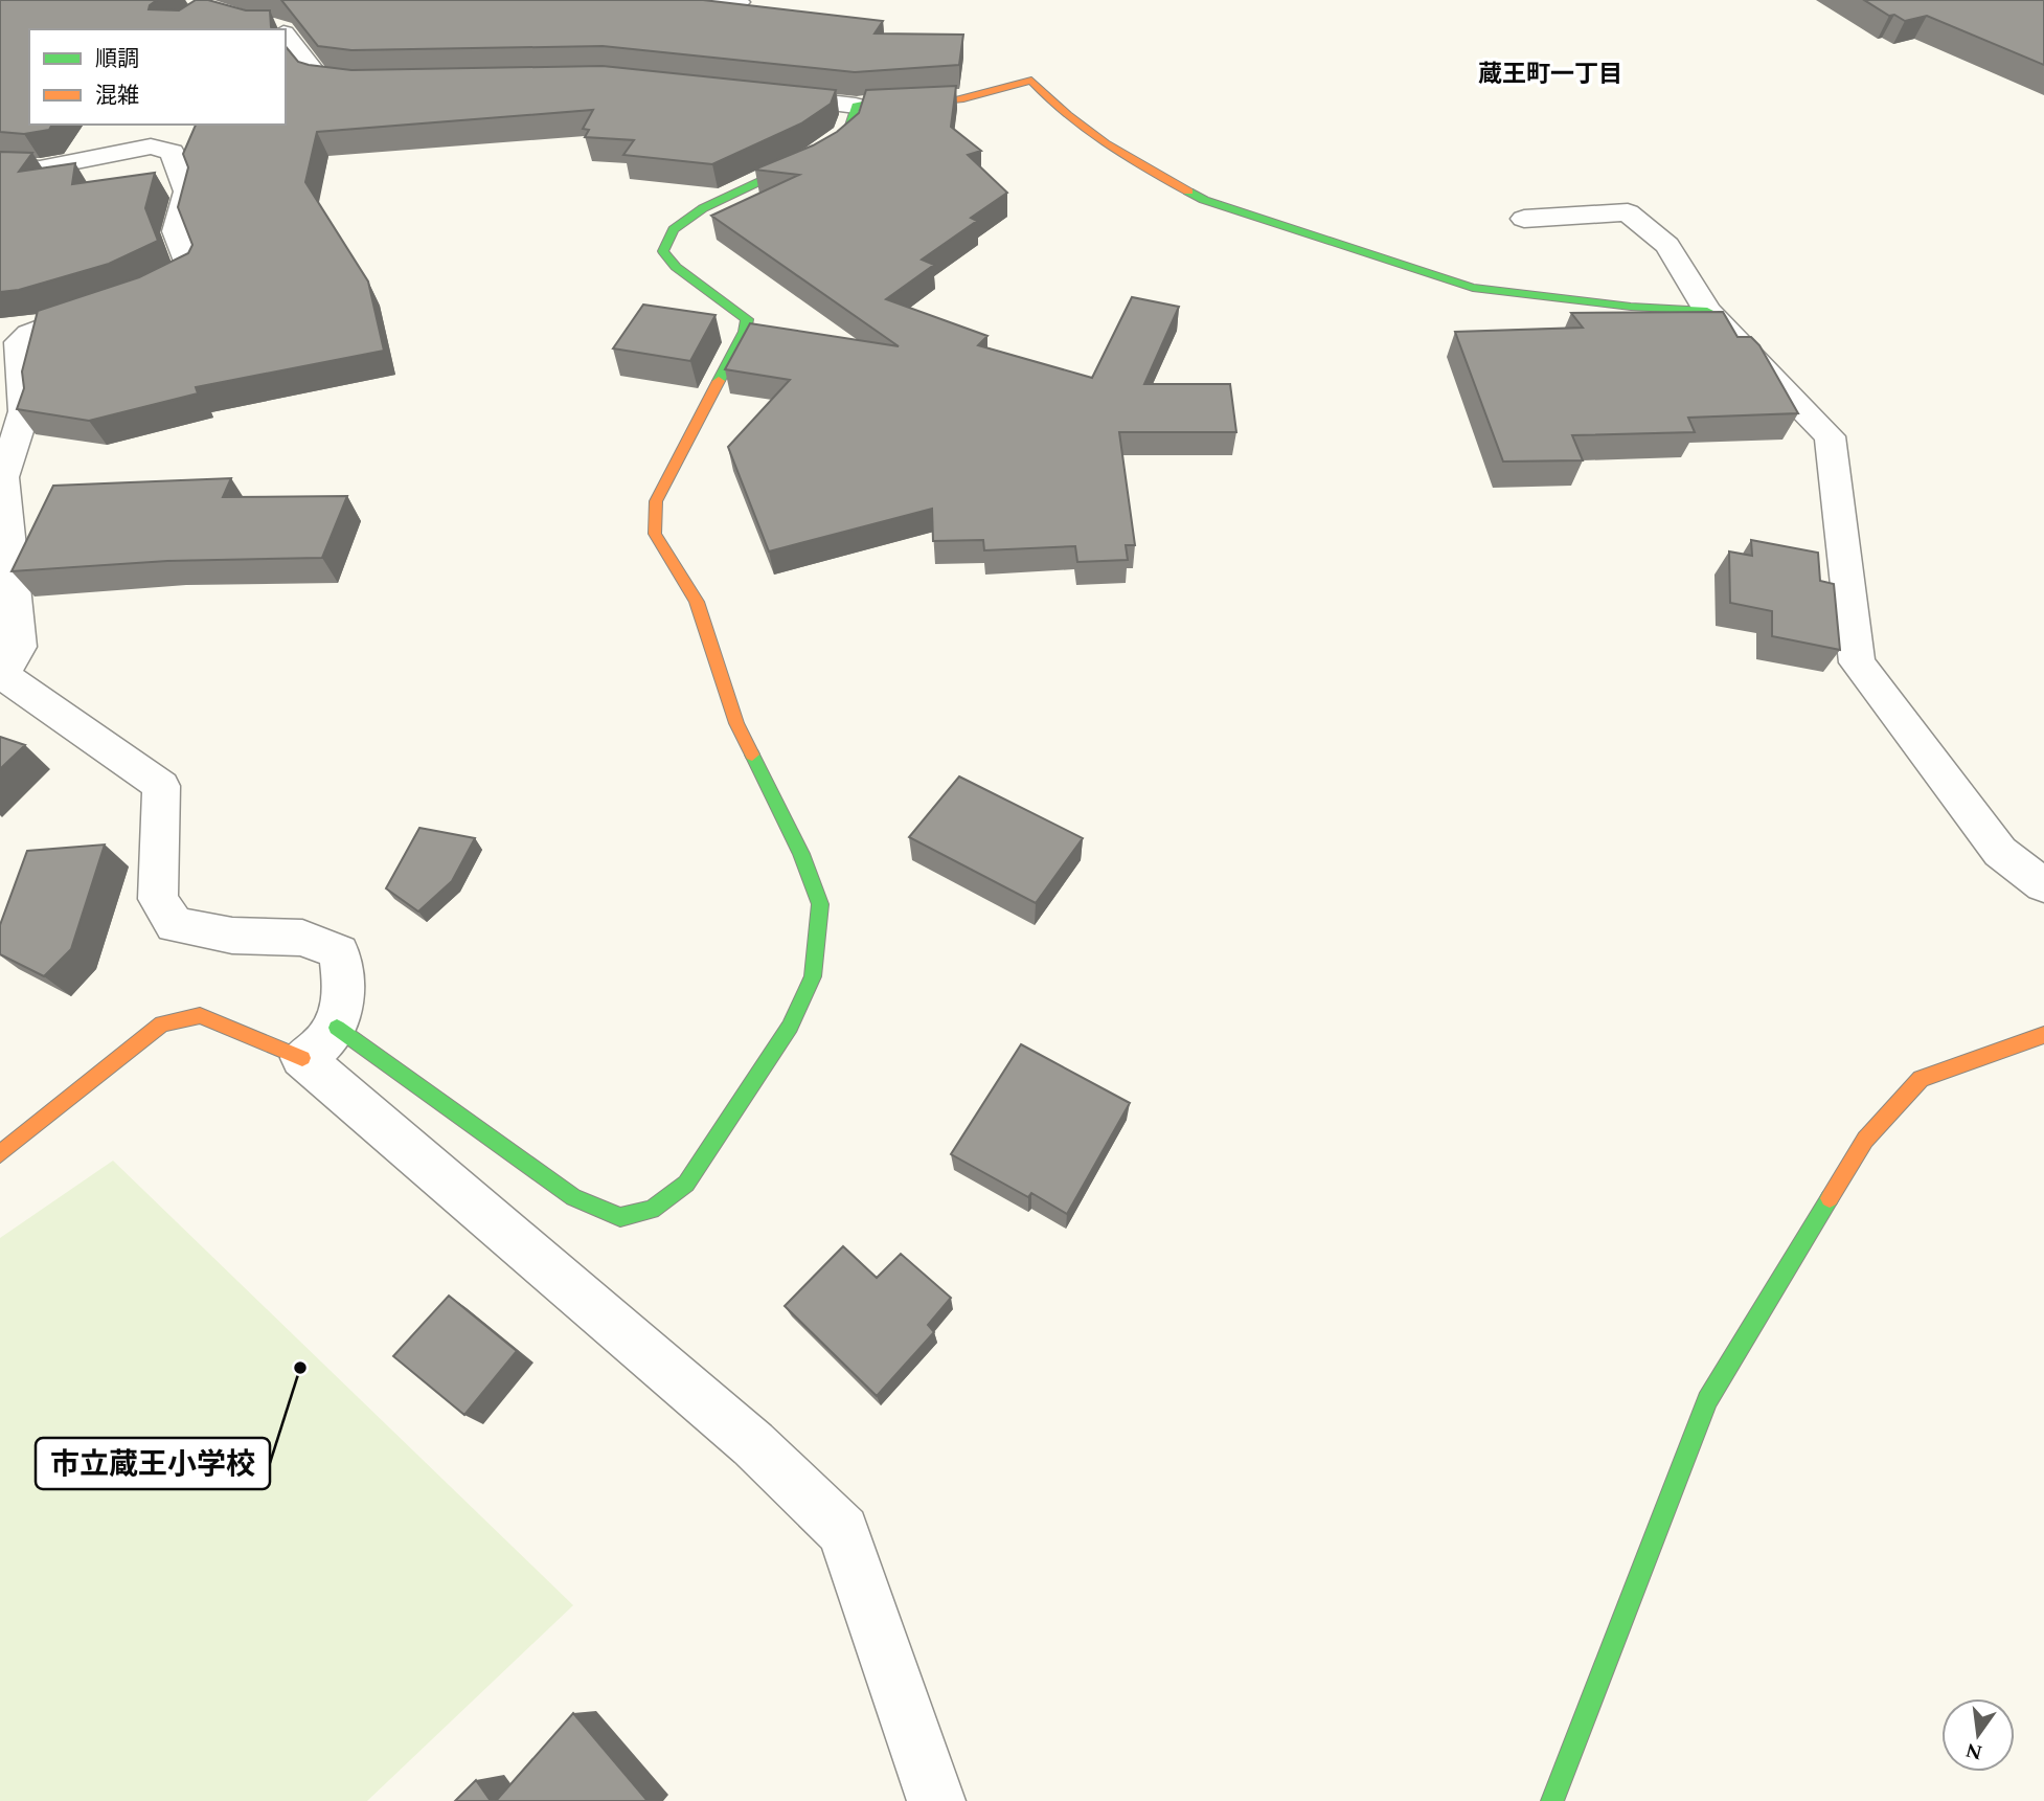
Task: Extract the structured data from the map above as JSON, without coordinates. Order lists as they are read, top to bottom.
{
  "districts": ["蔵王町一丁目"],
  "places": ["市立蔵王小学校"],
  "legend": ["順調", "混雑"],
  "north": "bottom"
}
